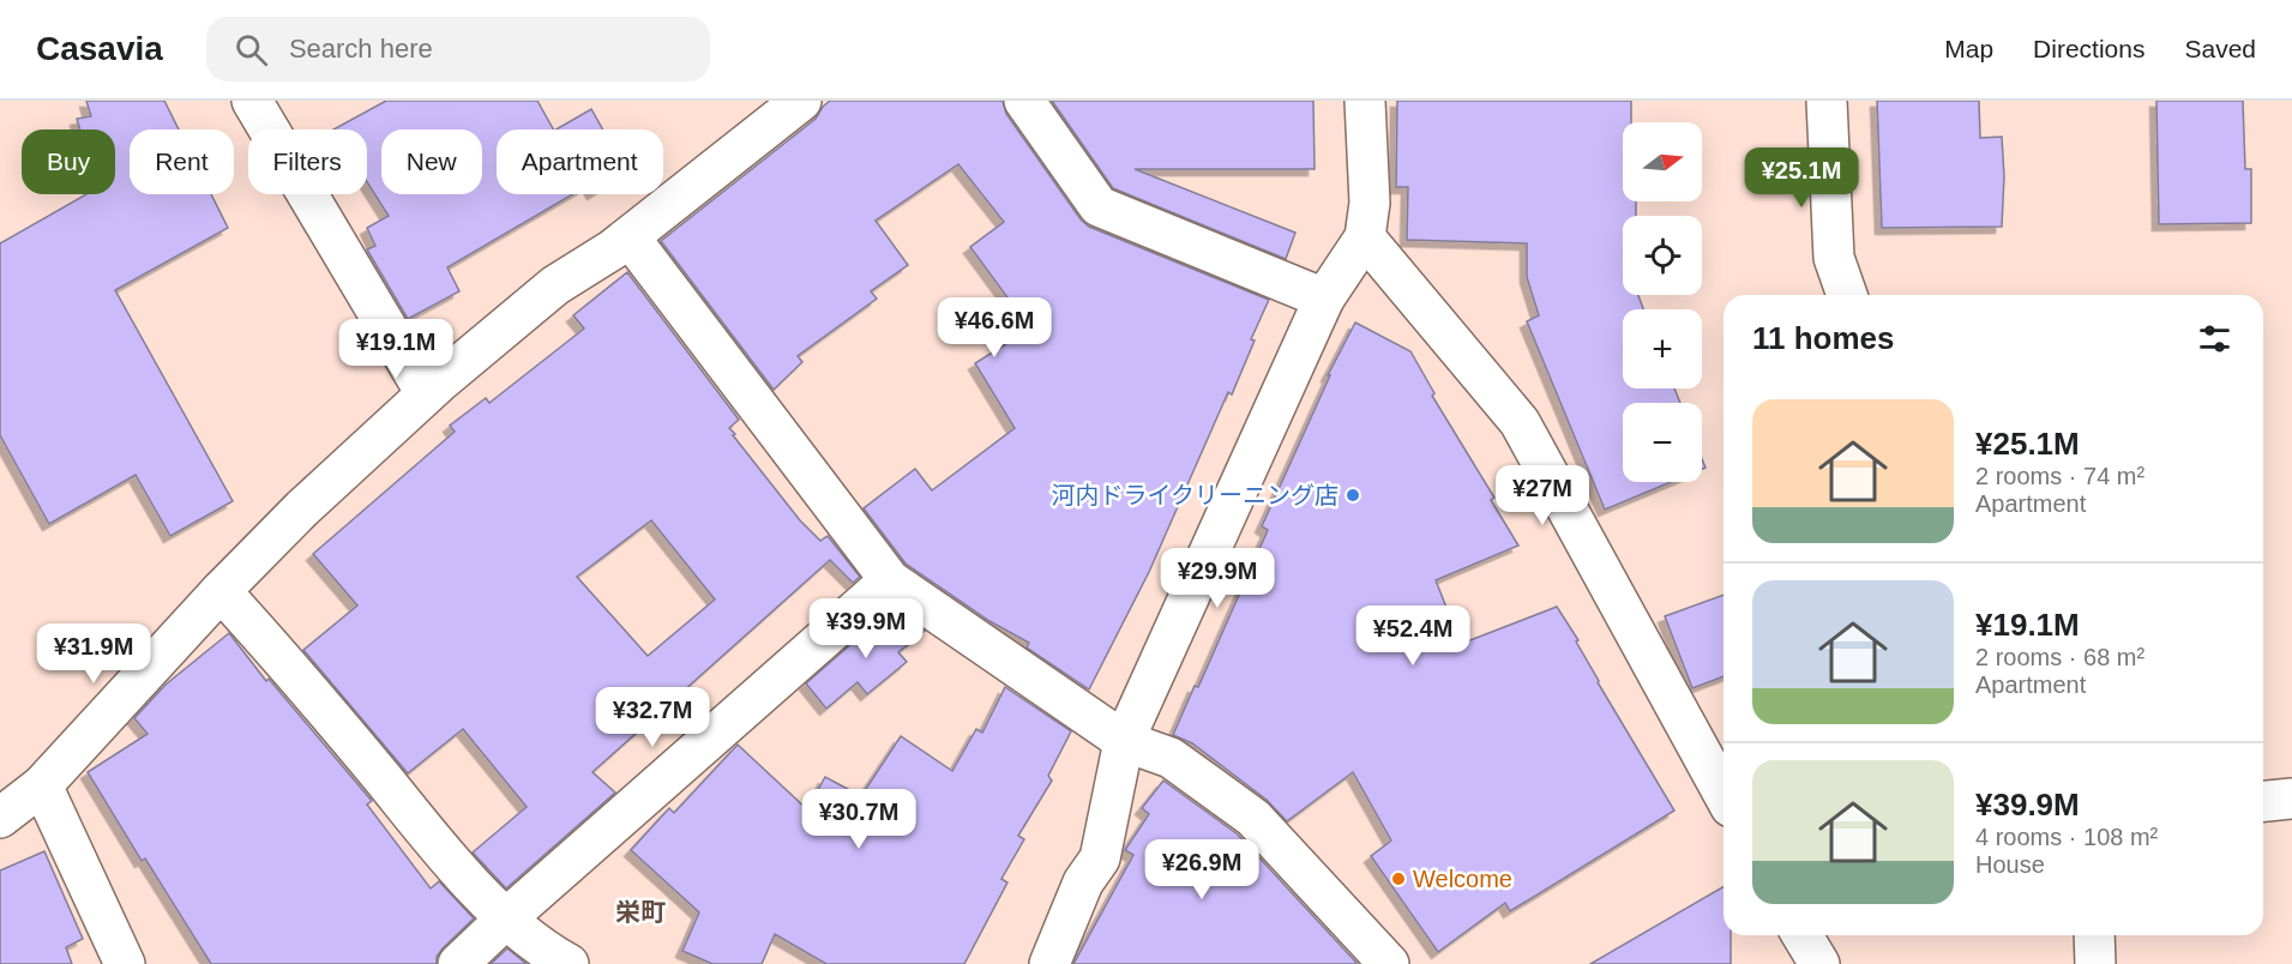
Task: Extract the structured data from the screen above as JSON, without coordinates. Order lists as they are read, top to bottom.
{
  "districts": ["栄町"],
  "places": ["河内ドライクリーニング店", "Welcome"],
  "north": "right",
  "page": {
    "header": "Casavia",
    "search": "Search here",
    "nav": ["Map", "Directions", "Saved"],
    "map_buttons": ["+", "−"],
    "chip": [
      "Buy",
      "Rent",
      "Filters",
      "New",
      "Apartment"
    ],
    "price": [
      "¥25.1M",
      "¥46.6M",
      "¥19.1M",
      "¥27M",
      "¥29.9M",
      "¥39.9M",
      "¥52.4M",
      "¥31.9M",
      "¥32.7M",
      "¥30.7M",
      "¥26.9M"
    ],
    "heading": "11 homes",
    "list": [
      {
        "name": "¥25.1M",
        "note": "2 rooms · 74 m² · Apartment"
      },
      {
        "name": "¥19.1M",
        "note": "2 rooms · 68 m² · Apartment"
      },
      {
        "name": "¥39.9M",
        "note": "4 rooms · 108 m² · House"
      }
    ]
  }
}
